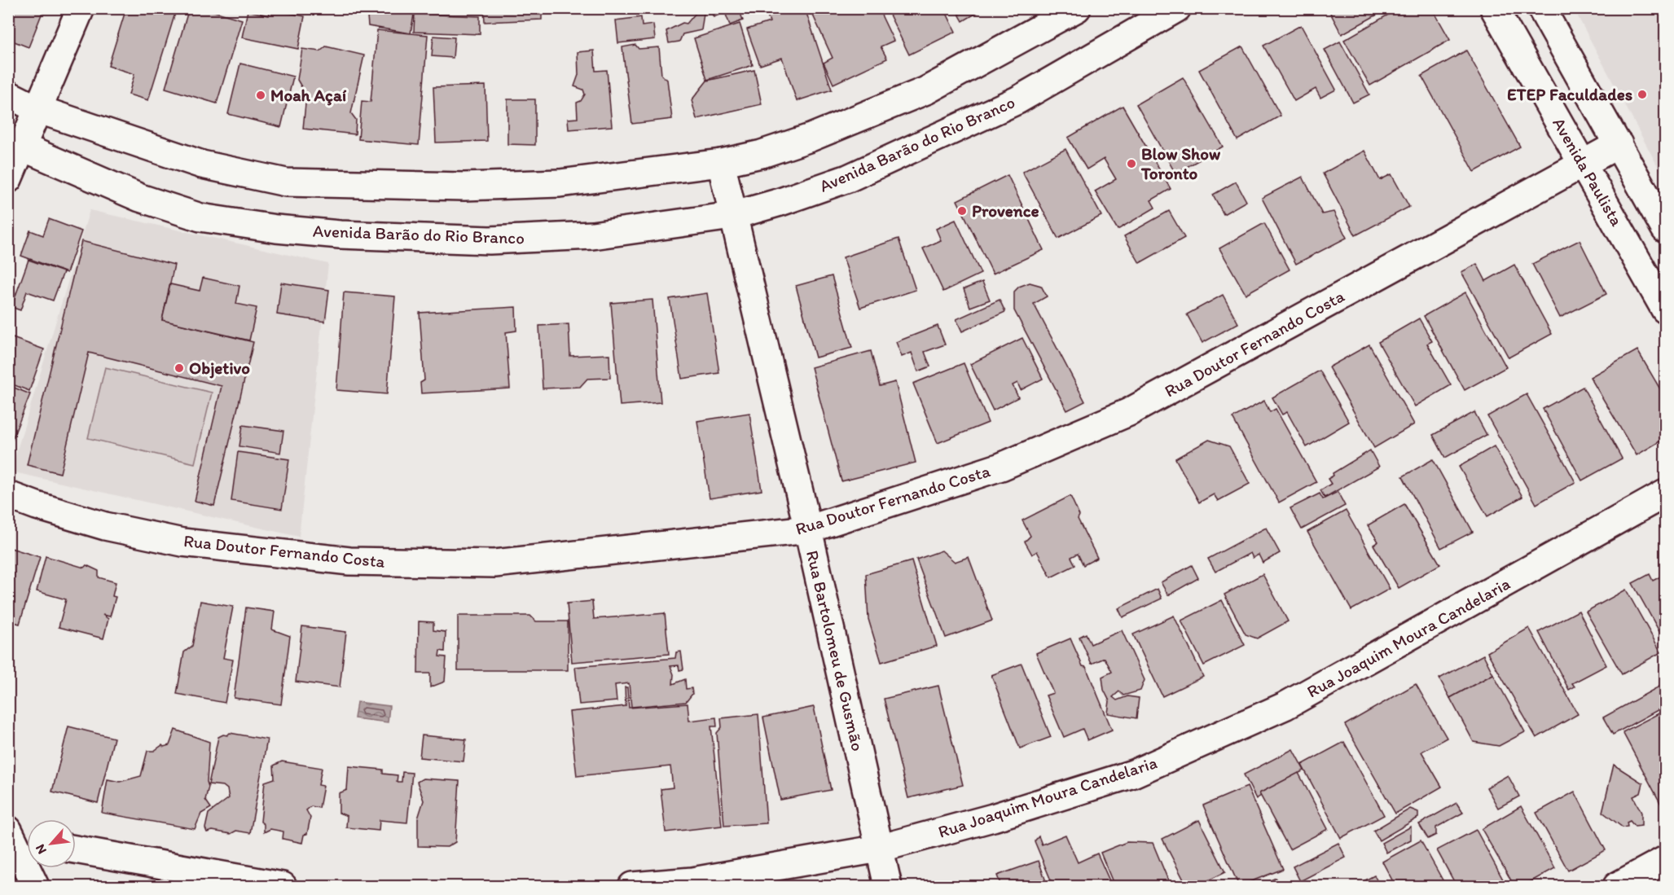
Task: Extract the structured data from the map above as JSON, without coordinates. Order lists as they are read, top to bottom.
{
  "streets": {
    "street": [
      "Avenida Barão do Rio Branco",
      "Avenida Paulista",
      "Rua Doutor Fernando Costa",
      "Rua Joaquim Moura Candelaria",
      "Rua Bartolomeu de Gusmão"
    ]
  },
  "crossings": [
    ["Avenida Barão do Rio Branco", "Rua Bartolomeu de Gusmão"],
    ["Avenida Paulista", "Rua Doutor Fernando Costa"],
    ["Rua Doutor Fernando Costa", "Rua Bartolomeu de Gusmão"],
    ["Rua Joaquim Moura Candelaria", "Rua Bartolomeu de Gusmão"]
  ],
  "places": [
    "ETEP Faculdades",
    "Moah Açaí",
    "Blow Show Toronto",
    "Provence",
    "Objetivo"
  ],
  "north": "bottom left"
}
